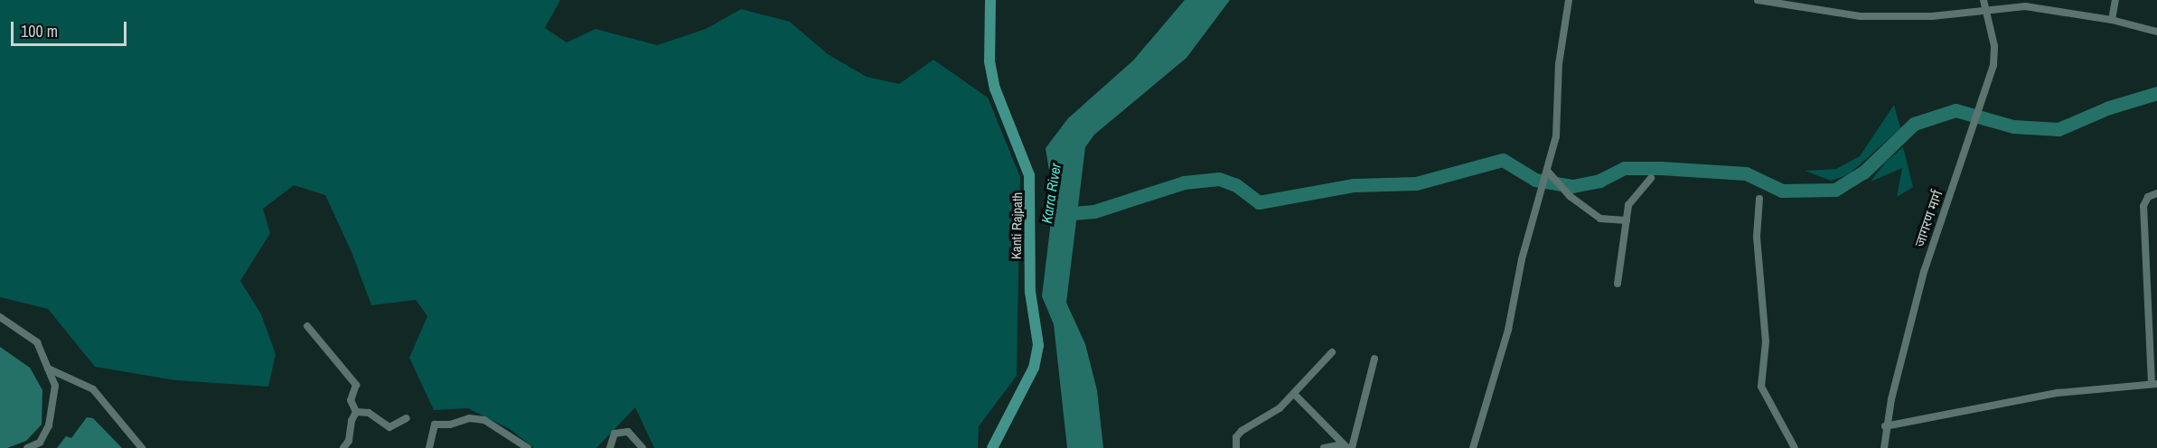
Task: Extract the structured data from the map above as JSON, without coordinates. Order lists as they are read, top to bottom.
{
  "streets": {
    "main road": ["Kanti Rajpath"],
    "street": ["जागरण मार्ग"]
  },
  "water": ["Karra River"],
  "scale_bar": "100 m"
}
